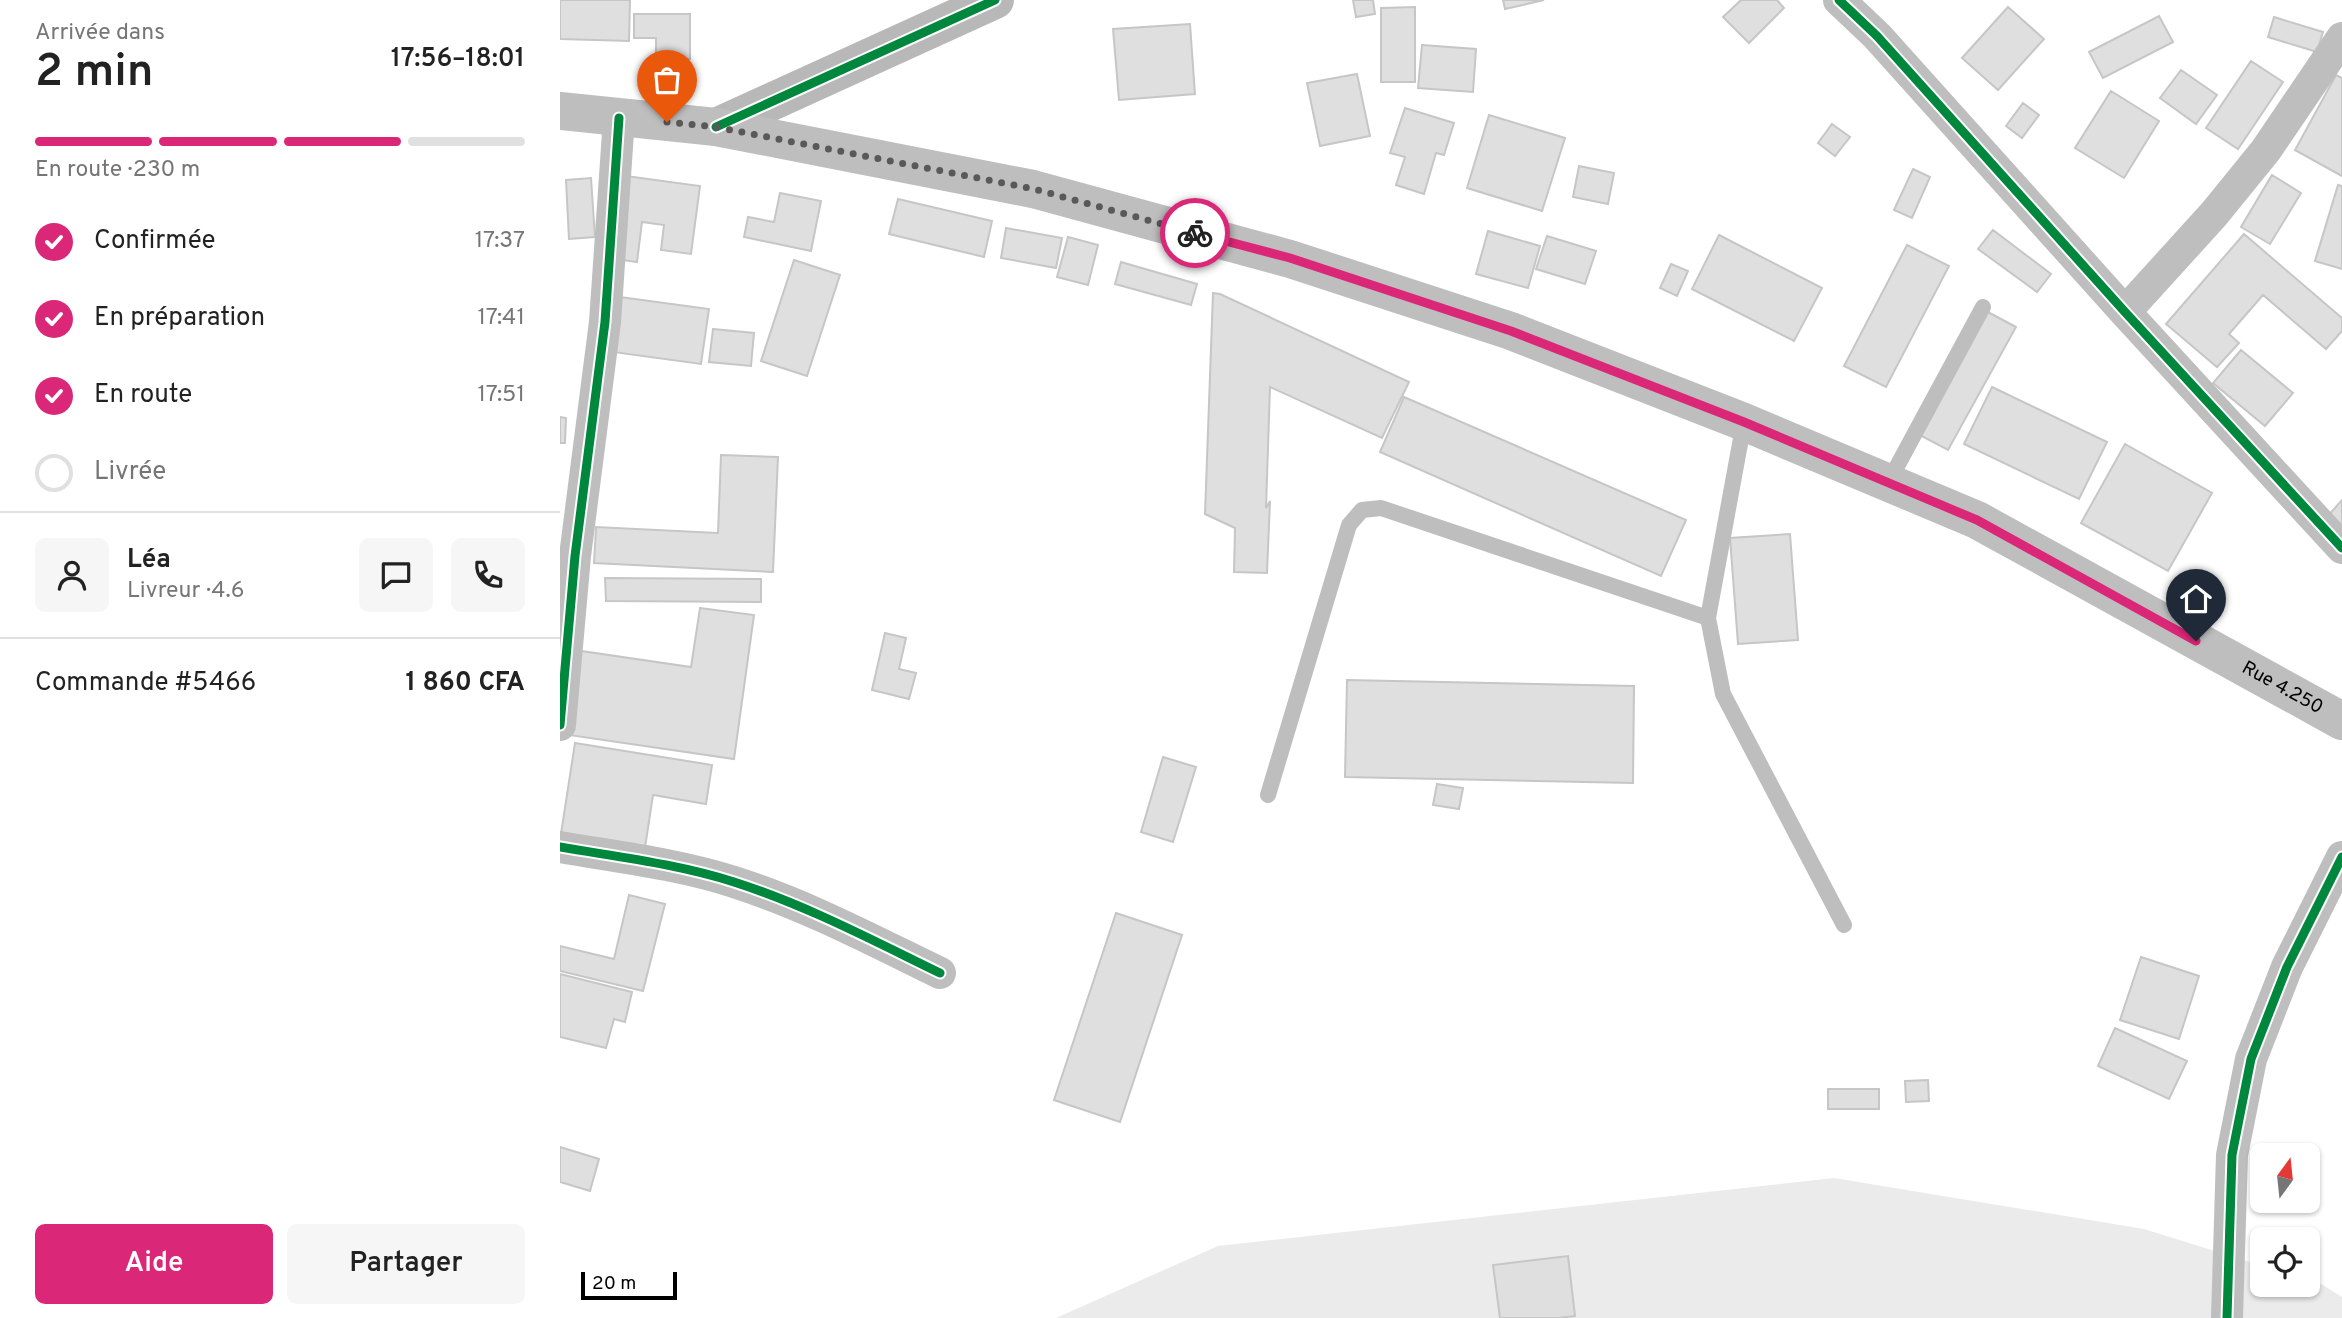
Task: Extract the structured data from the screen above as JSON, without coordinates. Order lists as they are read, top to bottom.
{
  "streets": {
    "main road": ["Rue 4.250"]
  },
  "scale_bar": "20 m",
  "north": "top",
  "page": {
    "heading": ["2 min", "Arrivée dans", "17:56–18:01"],
    "panel": [
      "Léa",
      "Livreur · 4.6",
      "Commande #5466",
      "1 860 CFA"
    ],
    "bar": "En route · 230 m",
    "list": [
      ["Confirmée", "17:37"],
      ["En préparation", "17:41"],
      ["En route", "17:51"],
      "Livrée"
    ],
    "buttons": ["Aide", "Partager"],
    "scale": "20 m"
  }
}
